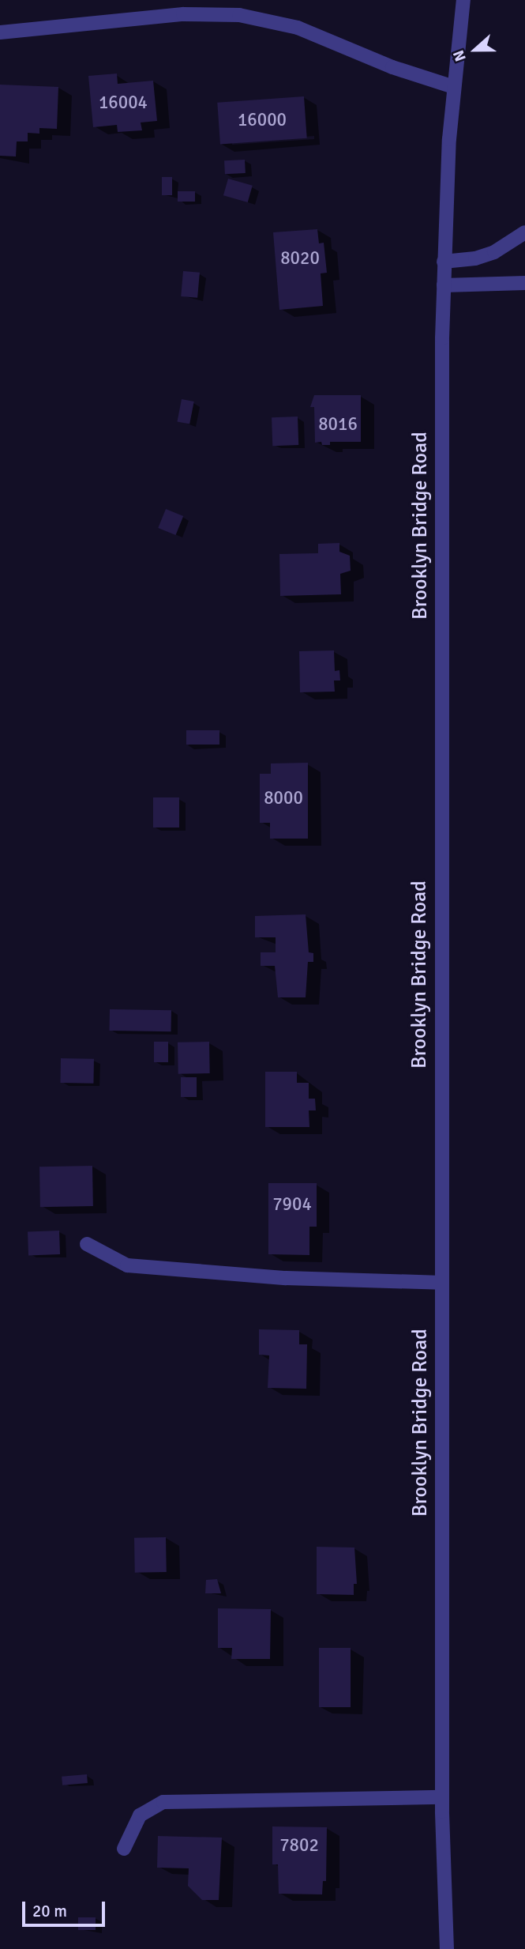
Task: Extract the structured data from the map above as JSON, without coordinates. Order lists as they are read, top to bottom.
{
  "streets": {
    "street": ["Brooklyn Bridge Road"]
  },
  "house_numbers": [
    "16004",
    "16000",
    "8020",
    "8016",
    "8000",
    "7904",
    "7802"
  ],
  "scale_bar": "20 m",
  "north": "left"
}
